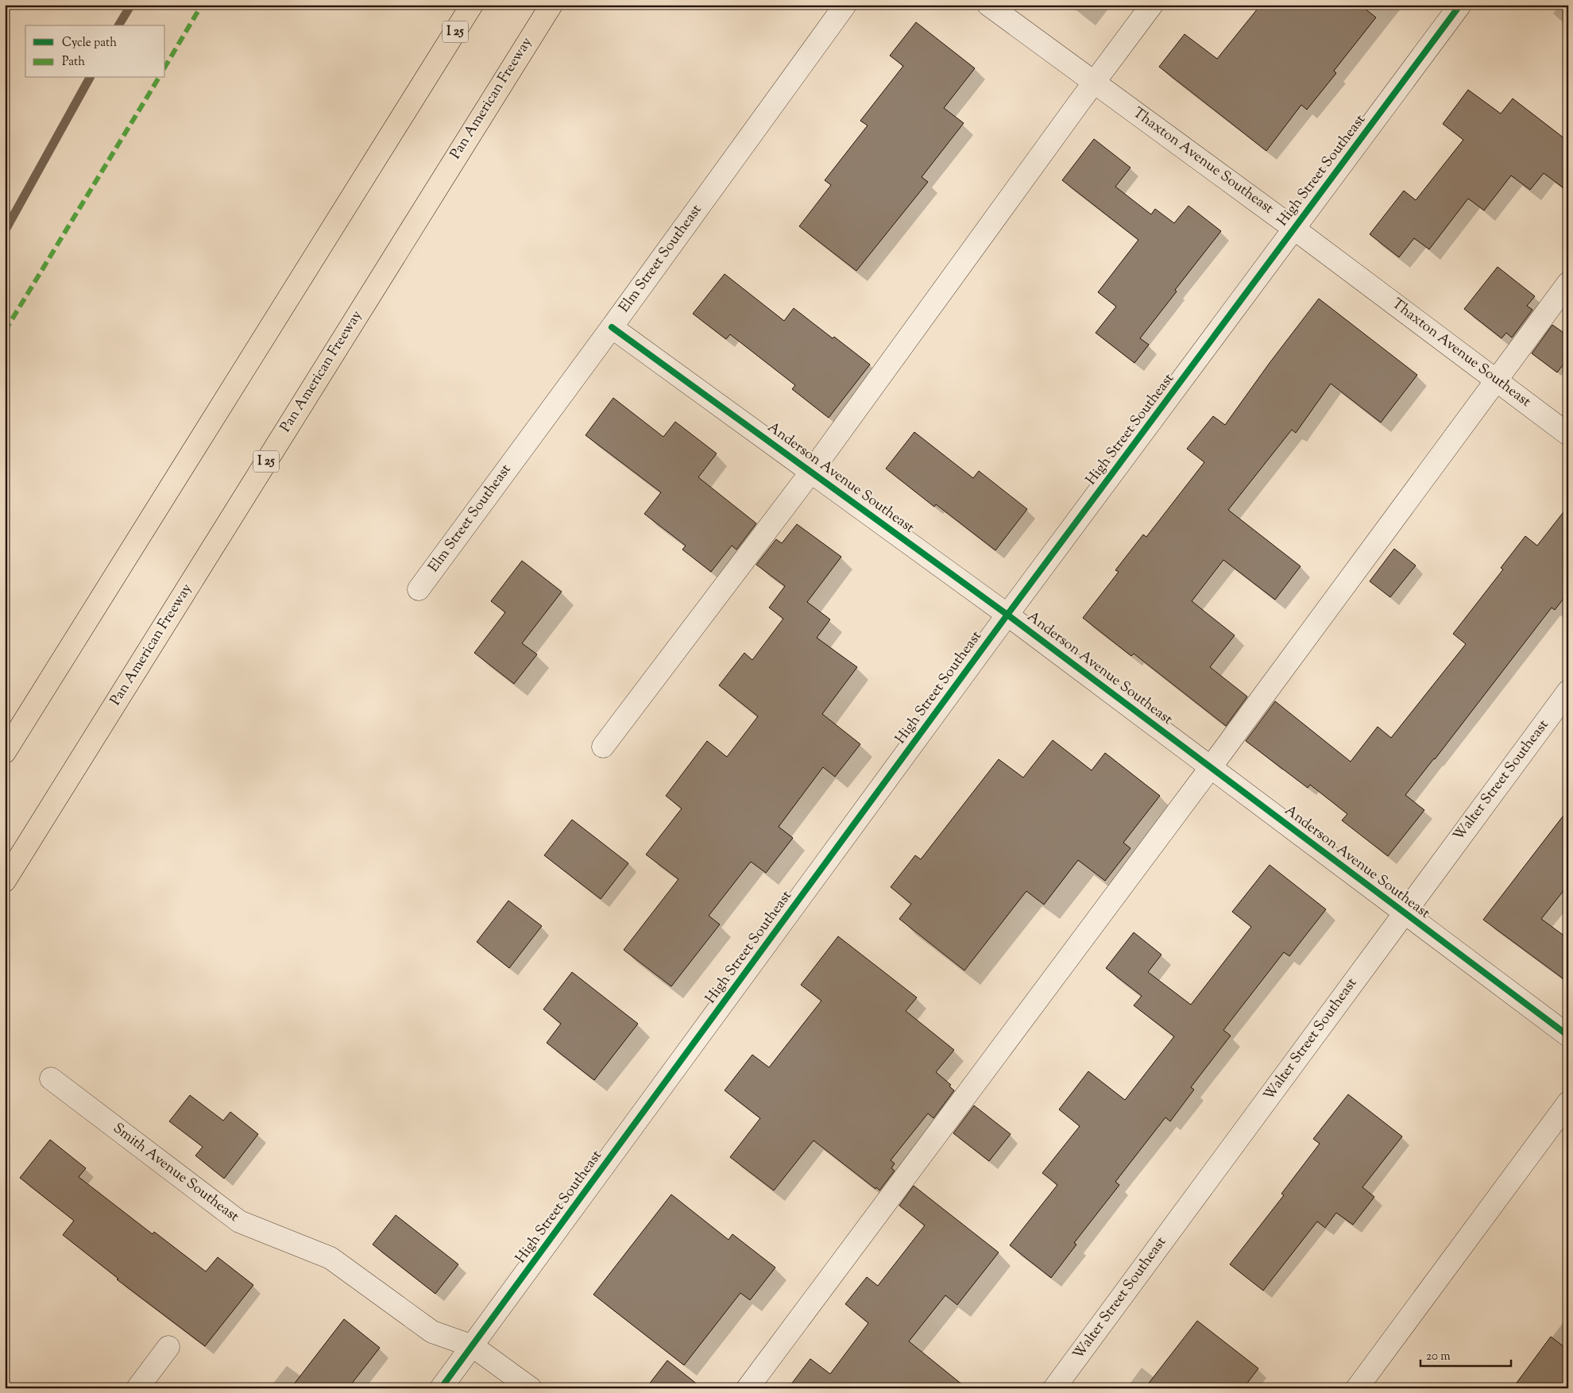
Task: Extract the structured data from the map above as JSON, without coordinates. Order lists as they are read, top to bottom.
{
  "streets": {
    "highway": ["I 25", "Pan American Freeway"],
    "street": [
      "Thaxton Avenue Southeast",
      "High Street Southeast",
      "Elm Street Southeast",
      "Anderson Avenue Southeast",
      "Walter Street Southeast",
      "Smith Avenue Southeast"
    ]
  },
  "crossings": [
    ["Thaxton Avenue Southeast", "High Street Southeast"],
    ["High Street Southeast", "Anderson Avenue Southeast"],
    ["High Street Southeast", "Smith Avenue Southeast"],
    ["Elm Street Southeast", "Anderson Avenue Southeast"],
    ["Anderson Avenue Southeast", "Walter Street Southeast"]
  ],
  "legend": ["Cycle path", "Path"],
  "scale_bar": "20 m"
}
